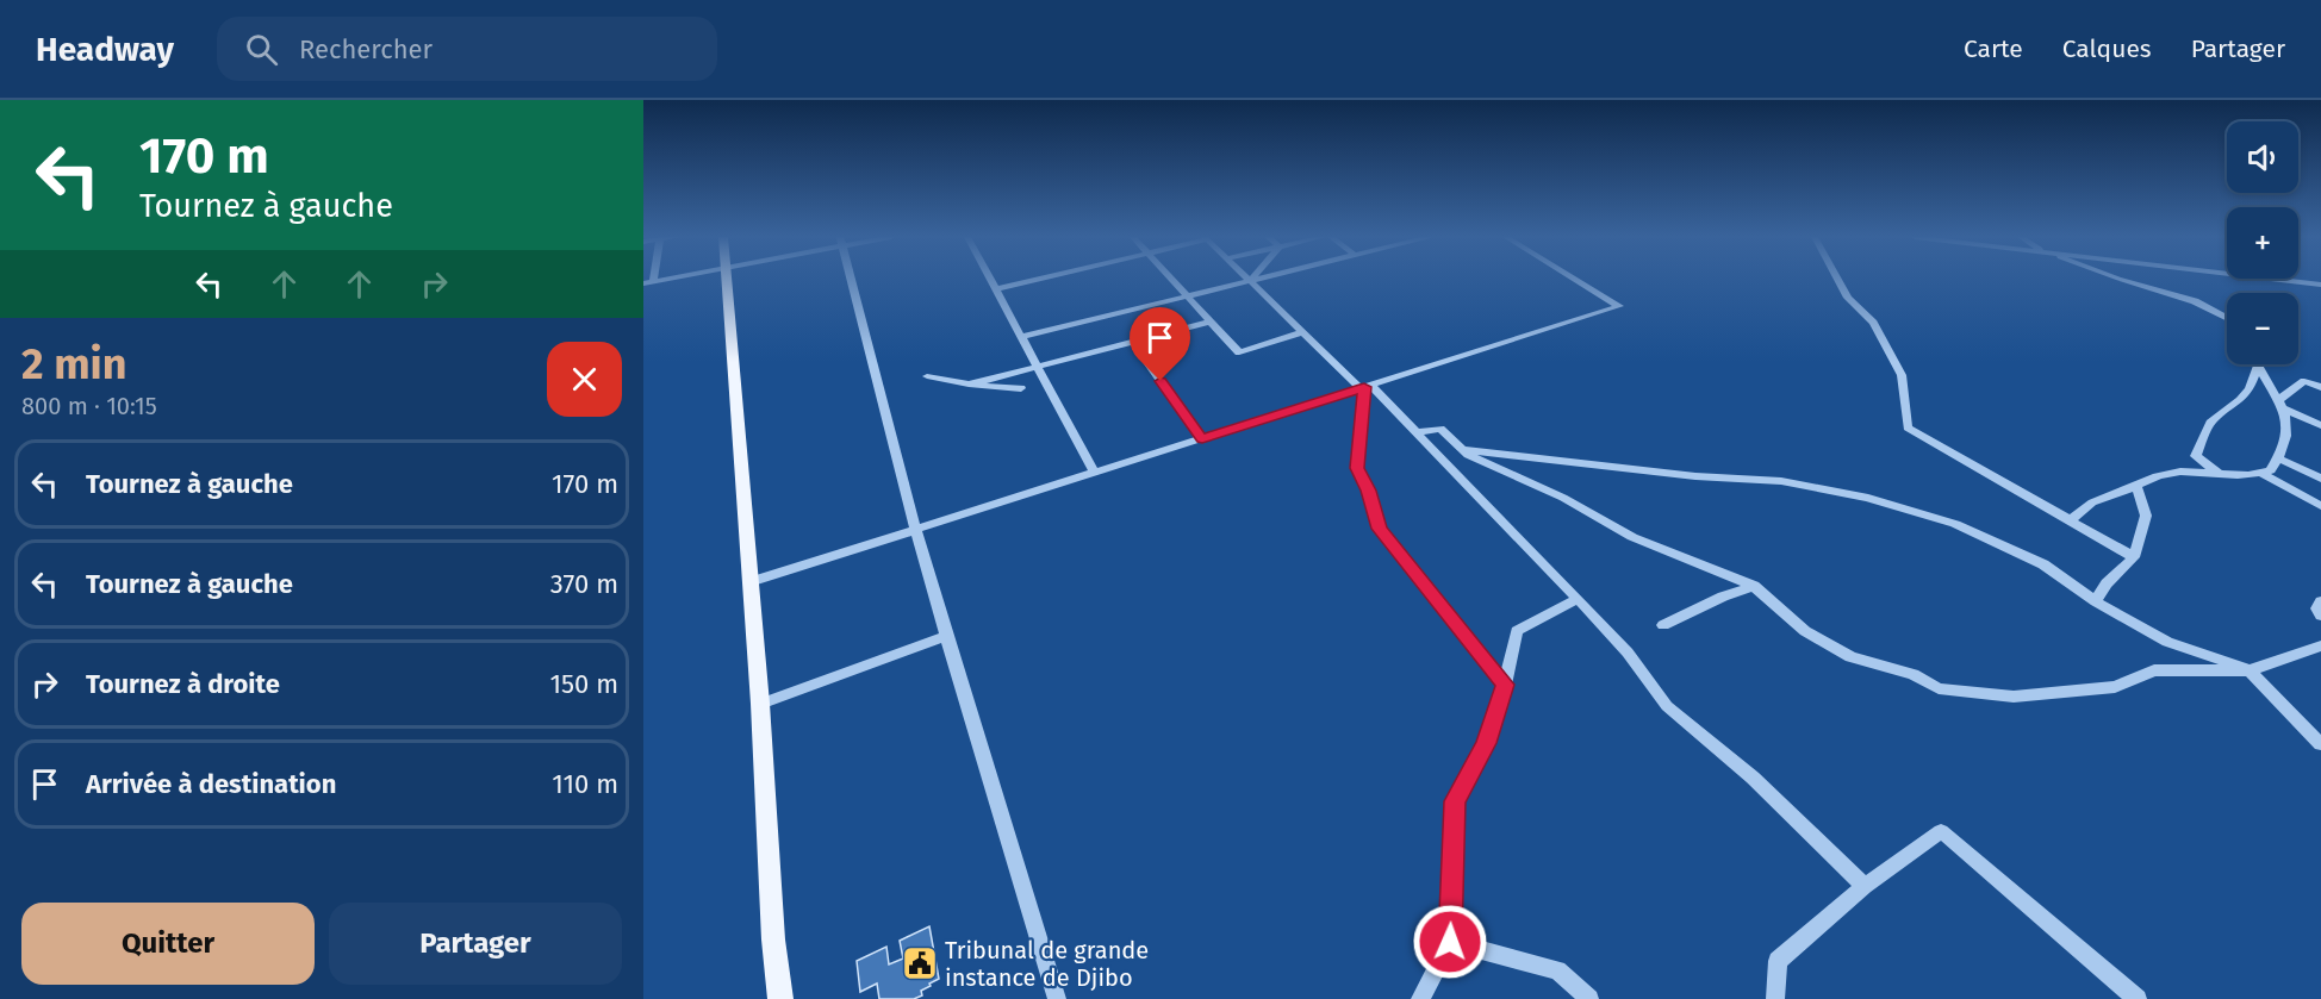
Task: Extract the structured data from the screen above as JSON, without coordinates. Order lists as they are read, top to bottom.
{
  "places": {
    "public building": ["Tribunal de grande instance de Djibo"]
  },
  "page": {
    "header": "Headway",
    "search": "Rechercher",
    "nav": ["Carte", "Calques", "Partager"],
    "turn": ["170 m", "Tournez à gauche"],
    "map_buttons": ["+", "−"],
    "heading": ["2 min", "800 m · 10:15"],
    "list": [
      {
        "name": "Tournez à gauche",
        "value": "170 m"
      },
      {
        "name": "Tournez à gauche",
        "value": "370 m"
      },
      {
        "name": "Tournez à droite",
        "value": "150 m"
      },
      {
        "name": "Arrivée à destination",
        "value": "110 m"
      }
    ],
    "buttons": ["Quitter", "Partager"]
  }
}
